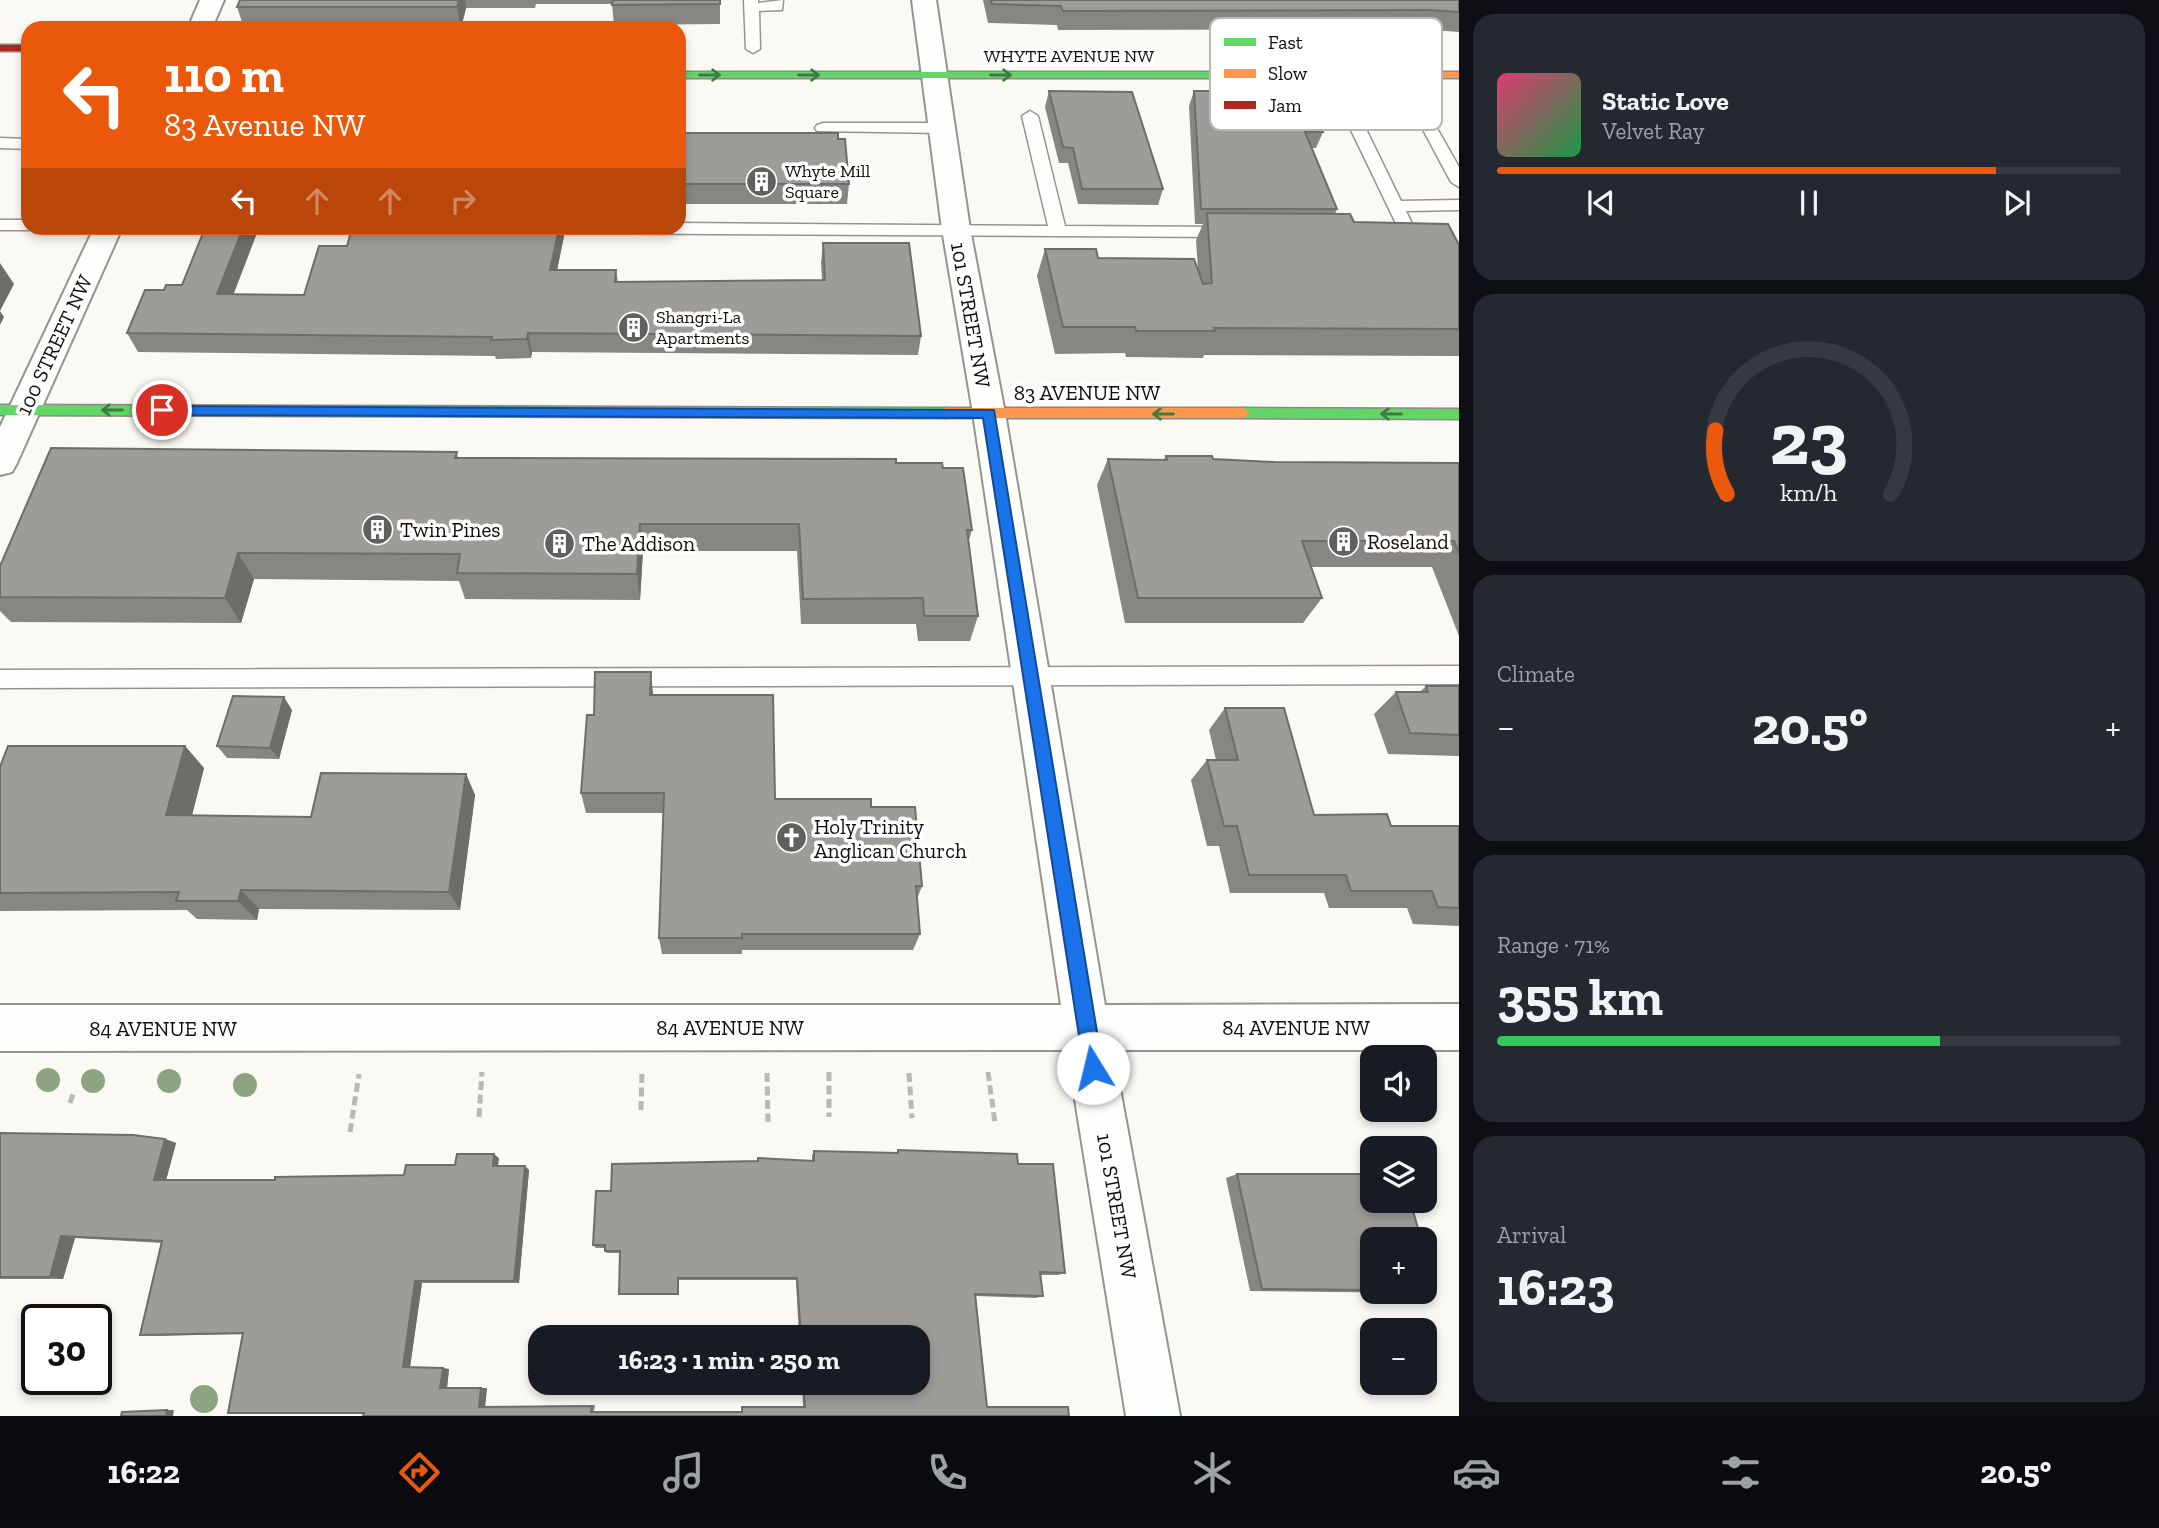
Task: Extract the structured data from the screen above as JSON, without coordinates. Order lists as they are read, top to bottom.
{
  "streets": {
    "street": [
      "WHYTE AVENUE NW",
      "101 STREET NW",
      "100 STREET NW",
      "83 AVENUE NW",
      "84 AVENUE NW"
    ]
  },
  "crossings": [
    ["WHYTE AVENUE NW", "101 STREET NW"],
    ["101 STREET NW", "83 AVENUE NW"],
    ["101 STREET NW", "84 AVENUE NW"],
    ["100 STREET NW", "83 AVENUE NW"]
  ],
  "one_way": ["WHYTE AVENUE NW", "83 AVENUE NW"],
  "places": {
    "building": [
      "Whyte Mill Square",
      "Shangri-La Apartments",
      "Twin Pines",
      "Roseland",
      "The Addison"
    ],
    "church": ["Holy Trinity Anglican Church"]
  },
  "legend": ["Fast", "Slow", "Jam"],
  "page": {
    "turn": ["110 m", "83 Avenue NW"],
    "song": ["Static Love", "Velvet Ray"],
    "tile": [
      "Climate",
      ["Range · 71%", "355 km"],
      ["Arrival", "16:23"]
    ],
    "heat": ["−", "20.5°", "+"],
    "map_buttons": ["+", "−"],
    "limit": "30",
    "trip": "16:23 · 1 min · 250 m",
    "tabs": ["16:22", "20.5°"],
    "gauge": ["23", "km/h"]
  }
}
